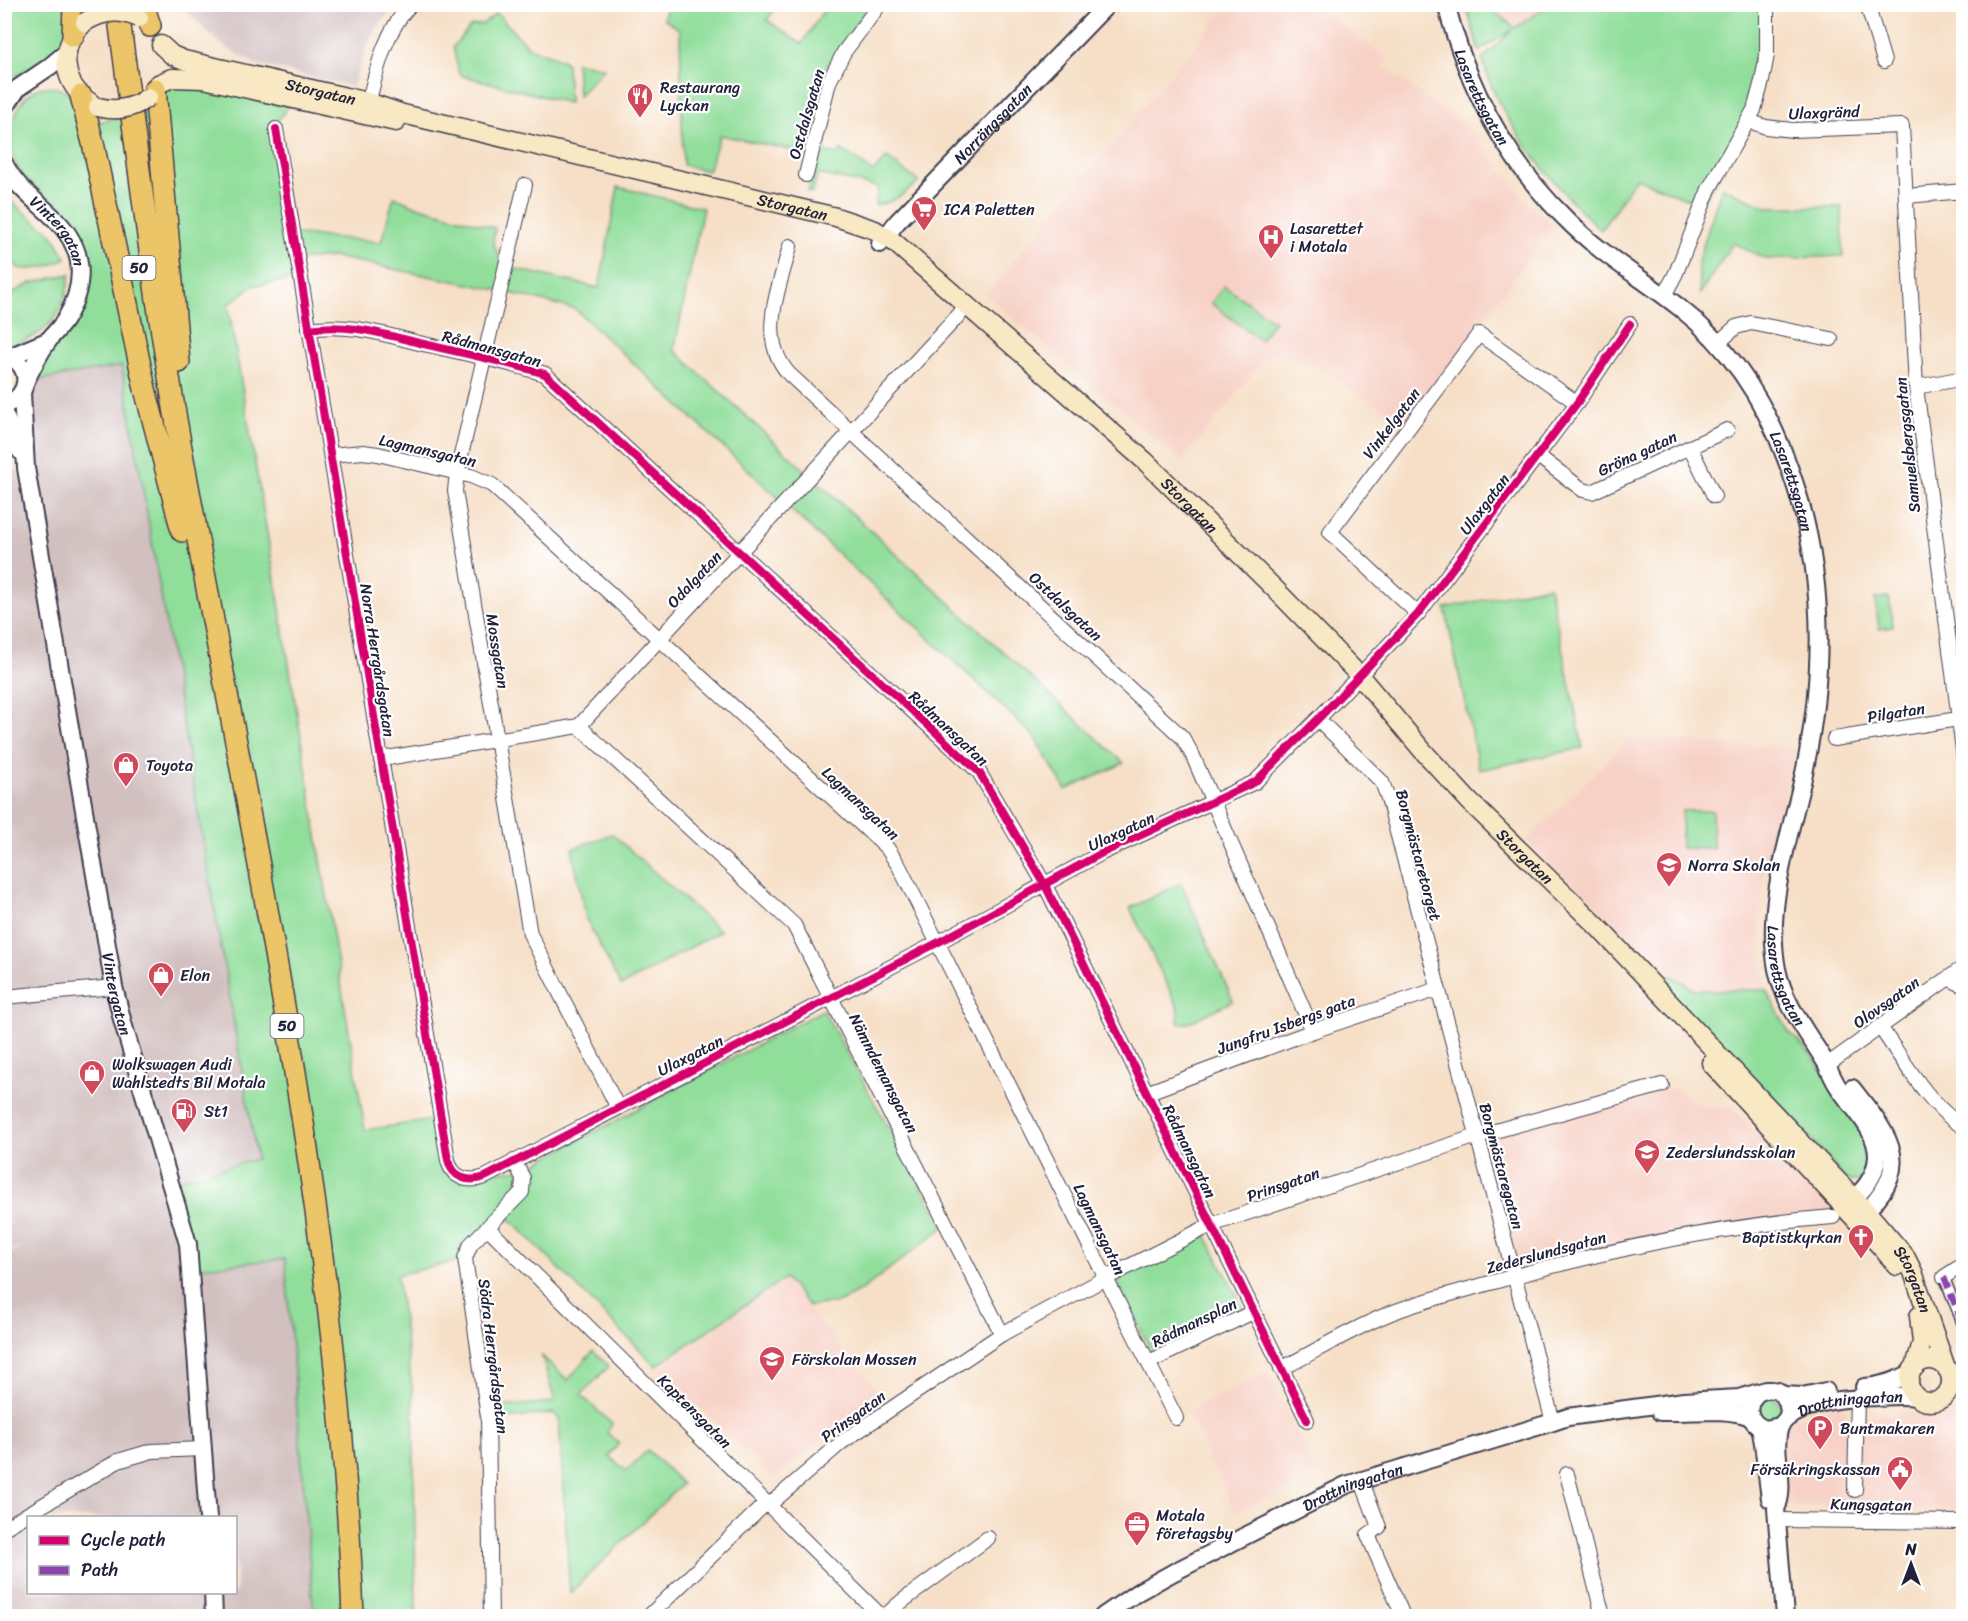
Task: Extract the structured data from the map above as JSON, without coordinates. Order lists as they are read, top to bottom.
{
  "streets": {
    "highway": ["50"],
    "main road": ["Storgatan"],
    "street": [
      "Lasarettsgatan",
      "Ulaxgränd",
      "Ostdalsgatan",
      "Norrängsgatan",
      "Vintergatan",
      "Rådmansgatan",
      "Vinkelgatan",
      "Samuelsbergsgatan",
      "Lagmansgatan",
      "Gröna gatan",
      "Ulaxgatan",
      "Odalgatan",
      "Mossgatan",
      "Norra Herrgårdsgatan",
      "Pilgatan",
      "Borgmästaretorget",
      "Olovsgatan",
      "Jungfru Isbergs gata",
      "Nämndemansgatan",
      "Borgmästaregatan",
      "Prinsgatan",
      "Zederslundsgatan",
      "Rådmansplan",
      "Södra Herrgårdsgatan",
      "Drottninggatan",
      "Kaptensgatan",
      "Kungsgatan"
    ]
  },
  "crossings": [
    ["Storgatan", "Lasarettsgatan"],
    ["Storgatan", "Norrängsgatan"],
    ["Storgatan", "50"],
    ["Storgatan", "Ulaxgatan"],
    ["Storgatan", "Odalgatan"],
    ["Storgatan", "Zederslundsgatan"],
    ["Storgatan", "Drottninggatan"],
    ["Lasarettsgatan", "Olovsgatan"],
    ["Lasarettsgatan", "Zederslundsgatan"],
    ["Ulaxgränd", "Samuelsbergsgatan"],
    ["Ostdalsgatan", "Ulaxgatan"],
    ["Ostdalsgatan", "Odalgatan"],
    ["Ostdalsgatan", "Jungfru Isbergs gata"],
    ["Rådmansgatan", "Ulaxgatan"],
    ["Rådmansgatan", "Odalgatan"],
    ["Rådmansgatan", "Mossgatan"],
    ["Rådmansgatan", "Norra Herrgårdsgatan"],
    ["Rådmansgatan", "Jungfru Isbergs gata"],
    ["Rådmansgatan", "Prinsgatan"],
    ["Rådmansgatan", "Zederslundsgatan"],
    ["Rådmansgatan", "Rådmansplan"],
    ["Vinkelgatan", "Ulaxgatan"],
    ["Samuelsbergsgatan", "Pilgatan"],
    ["Lagmansgatan", "Ulaxgatan"],
    ["Lagmansgatan", "Odalgatan"],
    ["Lagmansgatan", "Mossgatan"],
    ["Lagmansgatan", "Norra Herrgårdsgatan"],
    ["Lagmansgatan", "Prinsgatan"],
    ["Lagmansgatan", "Rådmansplan"],
    ["Gröna gatan", "Ulaxgatan"],
    ["Ulaxgatan", "Mossgatan"],
    ["Ulaxgatan", "Norra Herrgårdsgatan"],
    ["Ulaxgatan", "Borgmästaretorget"],
    ["Ulaxgatan", "Nämndemansgatan"],
    ["Ulaxgatan", "Södra Herrgårdsgatan"],
    ["Odalgatan", "Nämndemansgatan"],
    ["Borgmästaretorget", "Jungfru Isbergs gata"],
    ["Borgmästaretorget", "Borgmästaregatan"],
    ["Jungfru Isbergs gata", "Borgmästaregatan"],
    ["Nämndemansgatan", "Prinsgatan"],
    ["Borgmästaregatan", "Prinsgatan"],
    ["Borgmästaregatan", "Zederslundsgatan"],
    ["Borgmästaregatan", "Drottninggatan"],
    ["Prinsgatan", "Kaptensgatan"],
    ["Södra Herrgårdsgatan", "Kaptensgatan"]
  ],
  "places": {
    "restaurant": ["Restaurang Lyckan"],
    "supermarket": ["ICA Paletten"],
    "hospital": ["Lasarettet i Motala"],
    "shop": ["Toyota", "Elon", "Wolkswagen Audi Wahlstedts Bil Motala"],
    "school or university": ["Norra Skolan", "Zederslundsskolan", "Förskolan Mossen"],
    "fuel station": ["St1"],
    "church": ["Baptistkyrkan"],
    "parking": ["Buntmakaren"],
    "public building": ["Försäkringskassan"],
    "office": ["Motala företagsby"]
  },
  "legend": ["Cycle path", "Path"],
  "north": "top"
}
